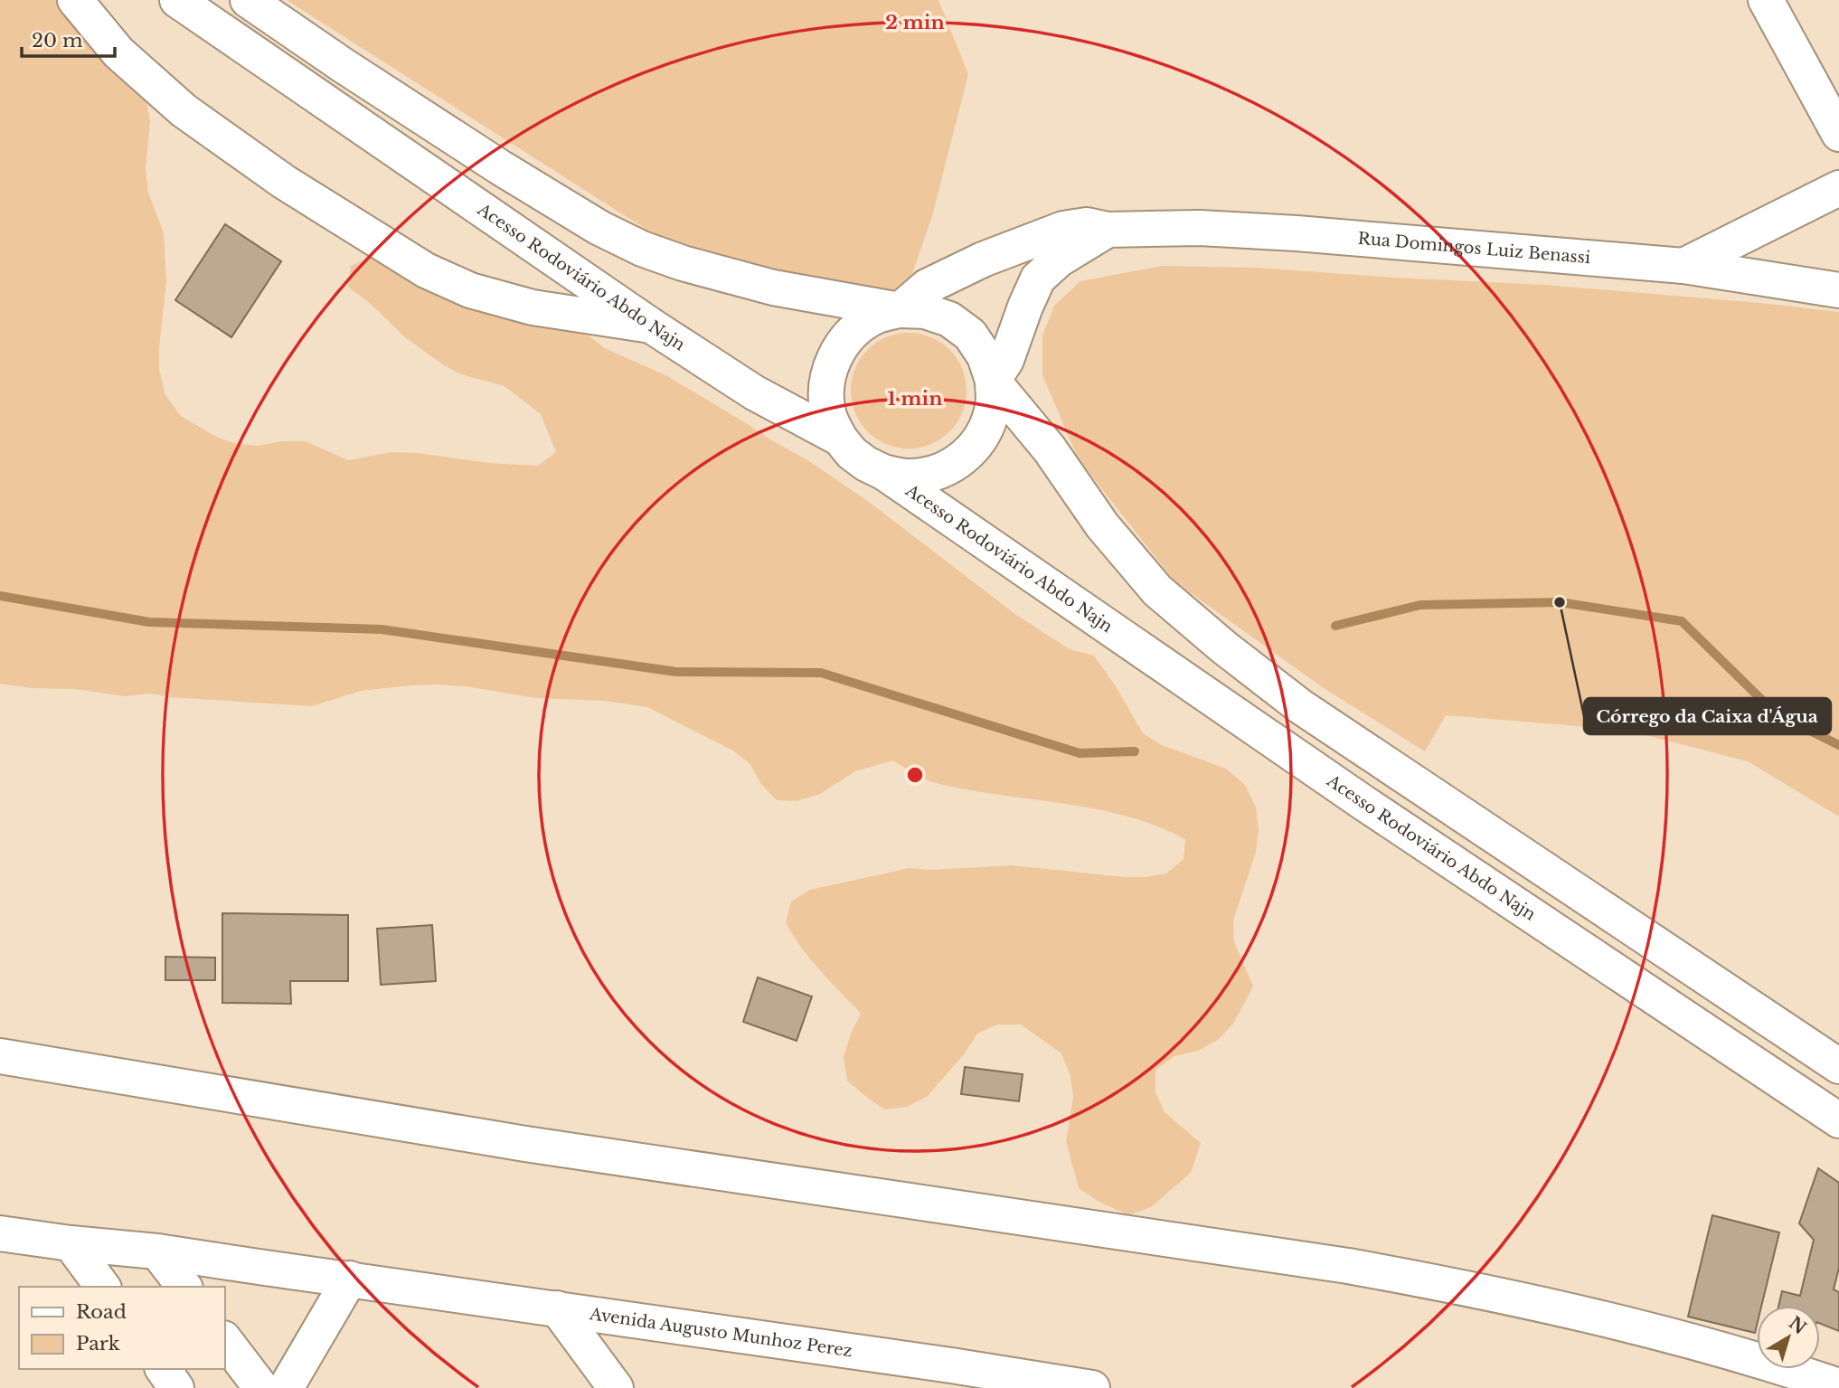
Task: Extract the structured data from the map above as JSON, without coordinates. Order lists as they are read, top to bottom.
{
  "streets": {
    "street": ["Rua Domingos Luiz Benassi", "Acesso Rodoviário Abdo Najn", "Avenida Augusto Munhoz Perez"]
  },
  "crossings": [
    ["Rua Domingos Luiz Benassi", "Acesso Rodoviário Abdo Najn"]
  ],
  "places": ["Córrego da Caixa d'Água"],
  "legend": ["Road", "Park"],
  "scale_bar": "20 m",
  "north": "top right",
  "rings": ["2 min", "1 min"]
}
